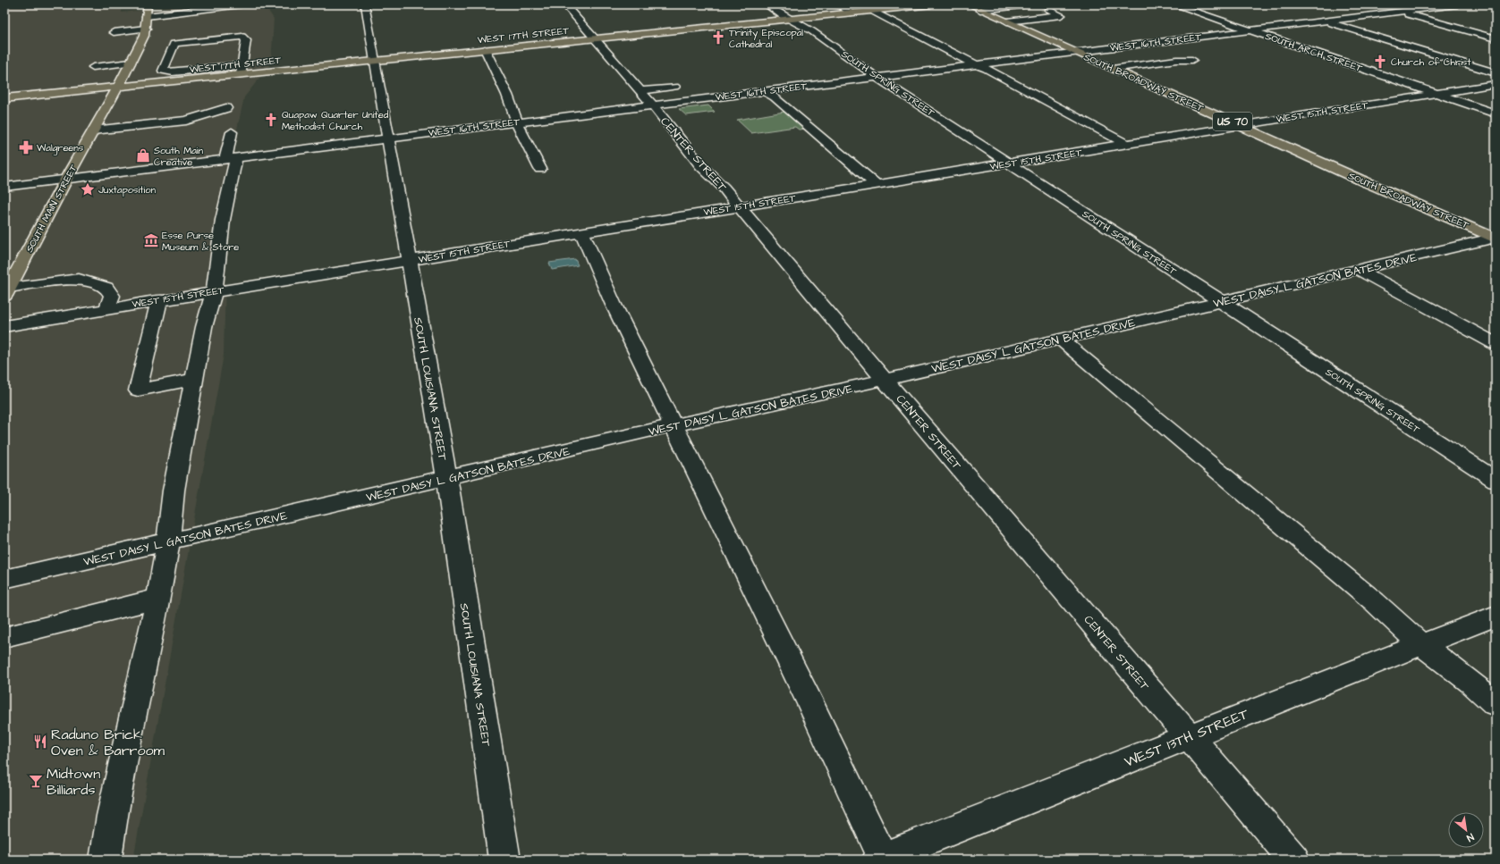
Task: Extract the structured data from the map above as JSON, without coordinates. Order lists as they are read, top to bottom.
{
  "streets": {
    "main road": [
      "WEST 17TH STREET",
      "SOUTH BROADWAY STREET",
      "US 70",
      "SOUTH MAIN STREET"
    ],
    "street": [
      "WEST 16TH STREET",
      "SOUTH ARCH STREET",
      "SOUTH SPRING STREET",
      "WEST 15TH STREET",
      "CENTER STREET",
      "WEST DAISY L GATSON BATES DRIVE",
      "SOUTH LOUISIANA STREET",
      "WEST 13TH STREET"
    ]
  },
  "crossings": [
    ["WEST 17TH STREET", "SOUTH SPRING STREET"],
    ["WEST 17TH STREET", "CENTER STREET"],
    ["WEST 17TH STREET", "SOUTH MAIN STREET"],
    ["WEST 17TH STREET", "SOUTH LOUISIANA STREET"],
    ["WEST 16TH STREET", "SOUTH ARCH STREET"],
    ["WEST 16TH STREET", "SOUTH BROADWAY STREET"],
    ["WEST 16TH STREET", "SOUTH SPRING STREET"],
    ["WEST 16TH STREET", "CENTER STREET"],
    ["WEST 16TH STREET", "SOUTH MAIN STREET"],
    ["WEST 16TH STREET", "SOUTH LOUISIANA STREET"],
    ["SOUTH ARCH STREET", "WEST 15TH STREET"],
    ["SOUTH BROADWAY STREET", "WEST 15TH STREET"],
    ["SOUTH BROADWAY STREET", "WEST DAISY L GATSON BATES DRIVE"],
    ["SOUTH SPRING STREET", "WEST 15TH STREET"],
    ["SOUTH SPRING STREET", "WEST DAISY L GATSON BATES DRIVE"],
    ["WEST 15TH STREET", "CENTER STREET"],
    ["WEST 15TH STREET", "SOUTH LOUISIANA STREET"],
    ["CENTER STREET", "WEST DAISY L GATSON BATES DRIVE"],
    ["CENTER STREET", "WEST 13TH STREET"],
    ["WEST DAISY L GATSON BATES DRIVE", "SOUTH LOUISIANA STREET"]
  ],
  "places": {
    "church": ["Trinity Episcopal Cathedral", "Church of Christ", "Quapaw Quarter United Methodist Church"],
    "pharmacy": ["Walgreens"],
    "shop": ["South Main Creative"],
    "place": ["Juxtaposition"],
    "museum": ["Esse Purse Museum & Store"],
    "restaurant": ["Raduno Brick Oven & Barroom"],
    "bar": ["Midtown Billiards"]
  },
  "north": "bottom right"
}
